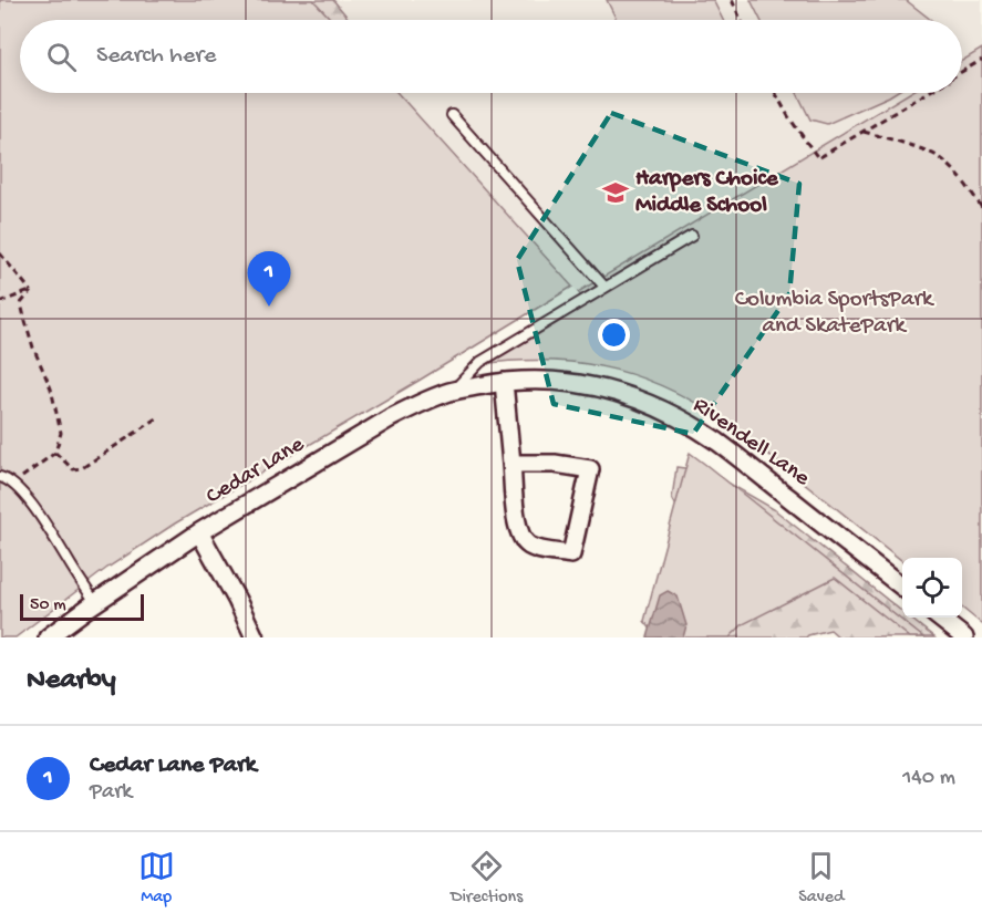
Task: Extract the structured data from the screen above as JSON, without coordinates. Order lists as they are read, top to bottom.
{
  "streets": {
    "street": ["Rivendell Lane", "Cedar Lane"]
  },
  "crossings": [
    ["Rivendell Lane", "Cedar Lane"]
  ],
  "parks": ["Columbia SportsPark and SkatePark"],
  "places": {
    "school or university": ["Harpers Choice Middle School"]
  },
  "scale_bar": "50 m",
  "page": {
    "search": "Search here",
    "pins": "1",
    "scale": "50 m",
    "heading": "Nearby",
    "list": [
      {
        "mark": "1",
        "name": "Cedar Lane Park",
        "note": "Park",
        "value": "140 m"
      }
    ],
    "nav": ["Map", "Directions", "Saved"]
  }
}
